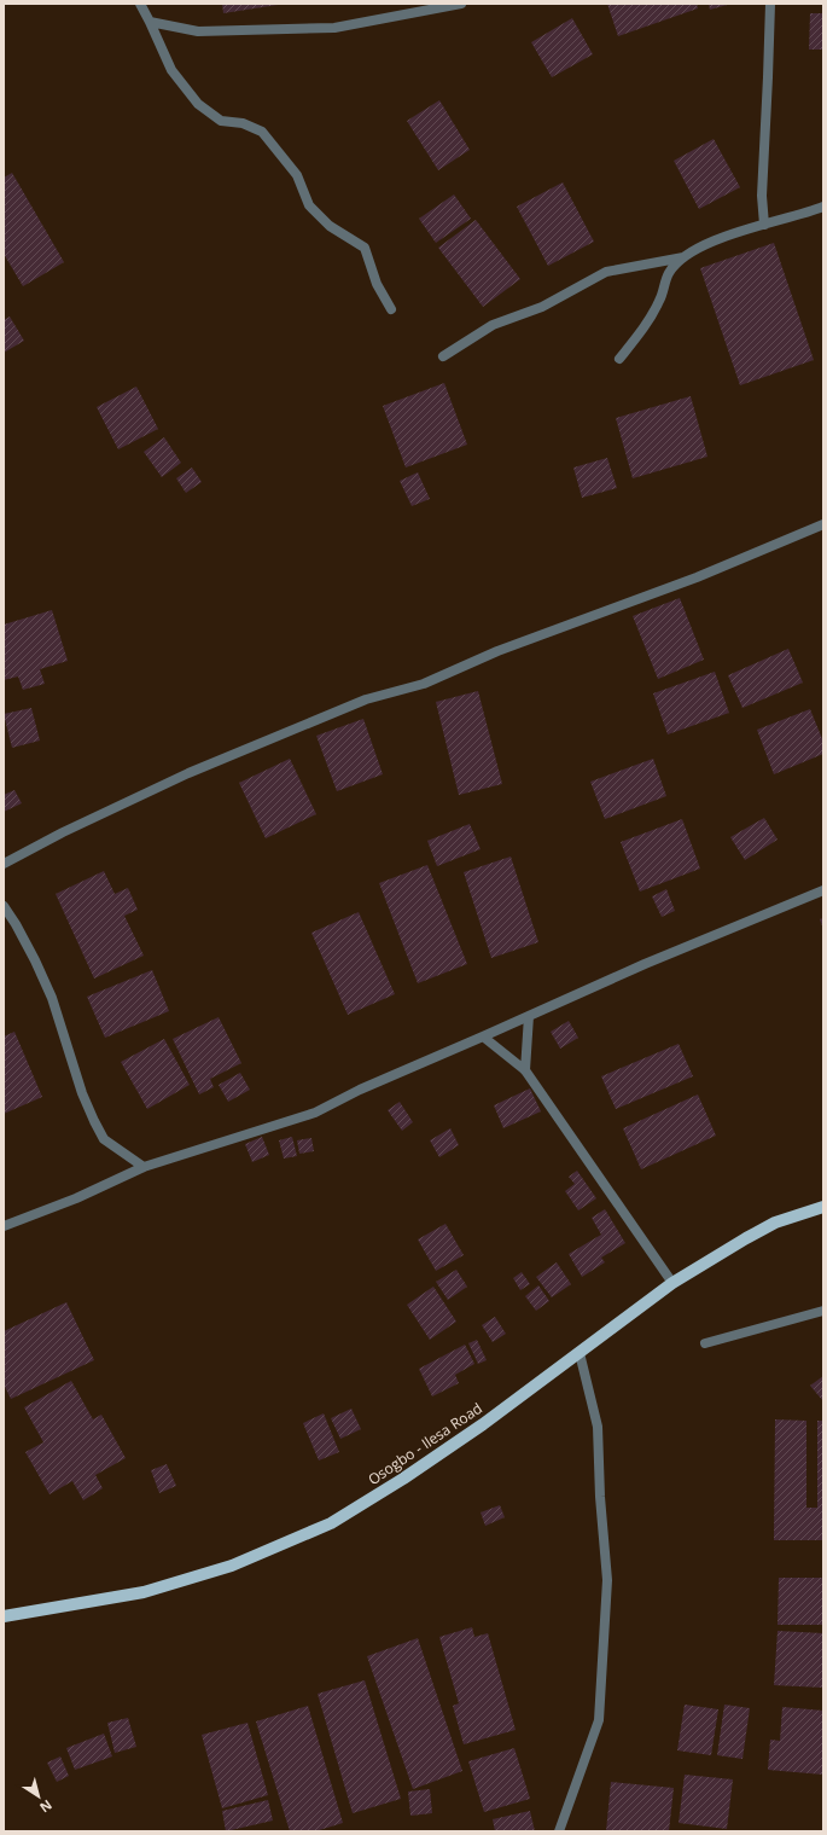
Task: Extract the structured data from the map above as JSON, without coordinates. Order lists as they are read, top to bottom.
{
  "streets": {
    "main road": ["Osogbo - Ilesa Road"]
  },
  "north": "bottom right"
}
